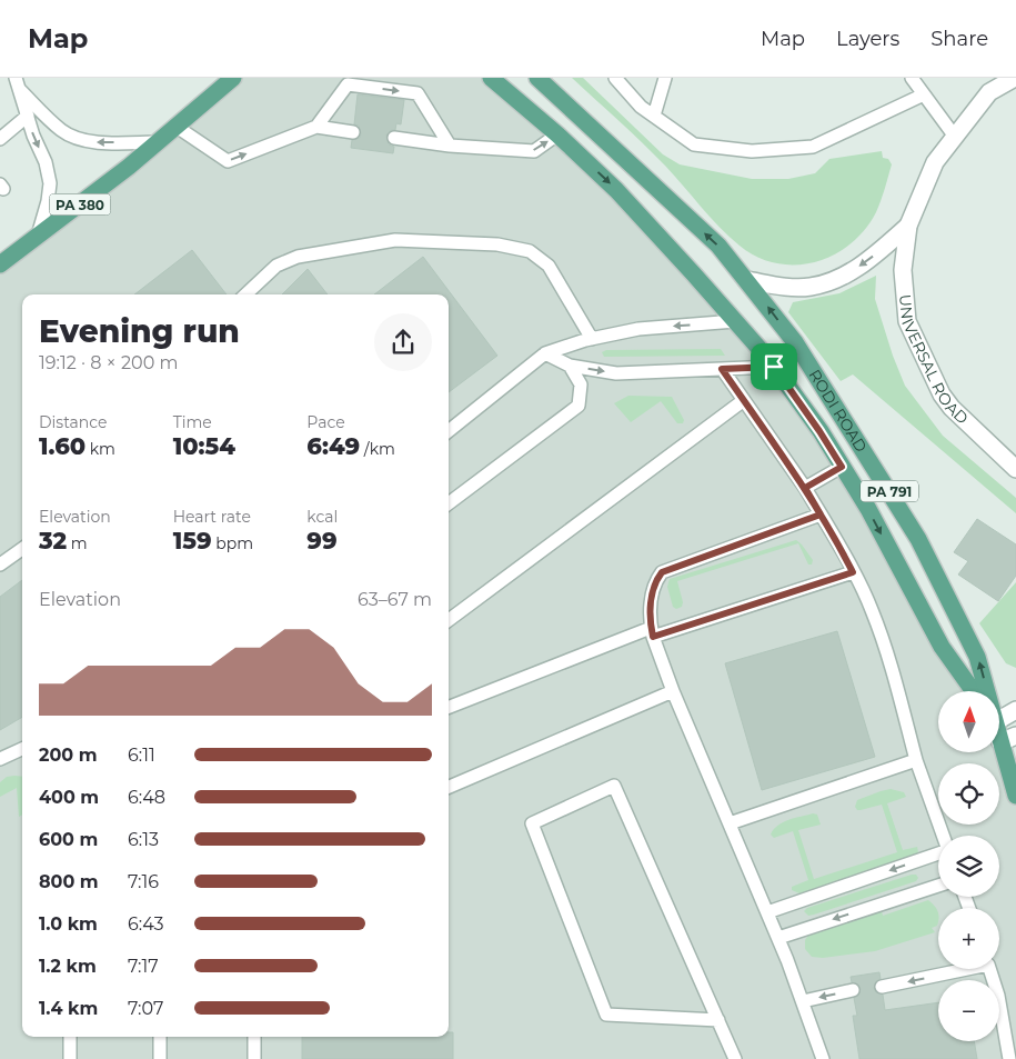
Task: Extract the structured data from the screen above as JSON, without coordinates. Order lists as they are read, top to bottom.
{
  "streets": {
    "main road": ["PA 380", "RODI ROAD", "PA 791"],
    "street": ["UNIVERSAL ROAD"]
  },
  "crossings": [
    ["UNIVERSAL ROAD", "RODI ROAD"]
  ],
  "north": "top",
  "page": {
    "header": "Map",
    "nav": ["Map", "Layers", "Share"],
    "heading": ["Evening run", "19:12 · 8 × 200 m"],
    "stats": [
      ["Distance", "1.60 km"],
      ["Time", "10:54"],
      ["Pace", "6:49 /km"],
      ["Elevation", "32 m"],
      ["Heart rate", "159 bpm"],
      ["kcal", "99"]
    ],
    "chart": ["Elevation", "63–67 m"],
    "map_buttons": ["+", "−"],
    "list": [
      {
        "name": "200 m",
        "note": "6:11"
      },
      {
        "name": "400 m",
        "note": "6:48"
      },
      {
        "name": "600 m",
        "note": "6:13"
      },
      {
        "name": "800 m",
        "note": "7:16"
      },
      {
        "name": "1.0 km",
        "note": "6:43"
      },
      {
        "name": "1.2 km",
        "note": "7:17"
      },
      {
        "name": "1.4 km",
        "note": "7:07"
      }
    ]
  }
}
